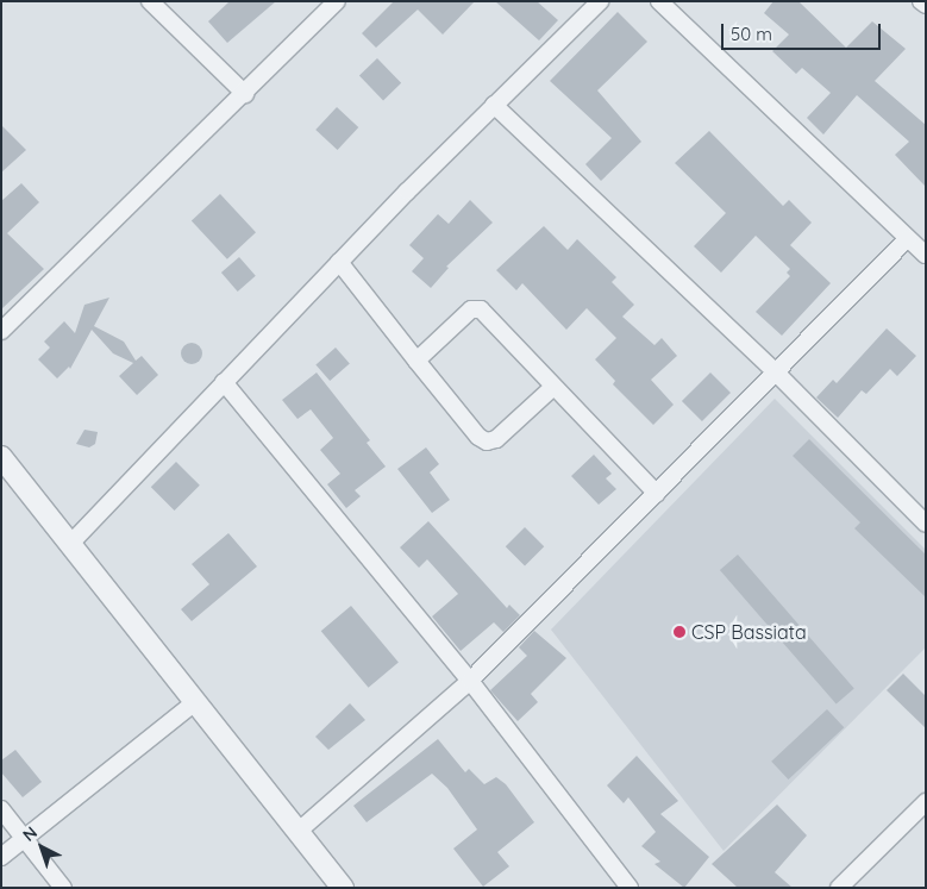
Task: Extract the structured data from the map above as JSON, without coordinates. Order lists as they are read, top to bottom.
{
  "places": ["CSP Bassiata"],
  "scale_bar": "50 m",
  "north": "top left"
}
